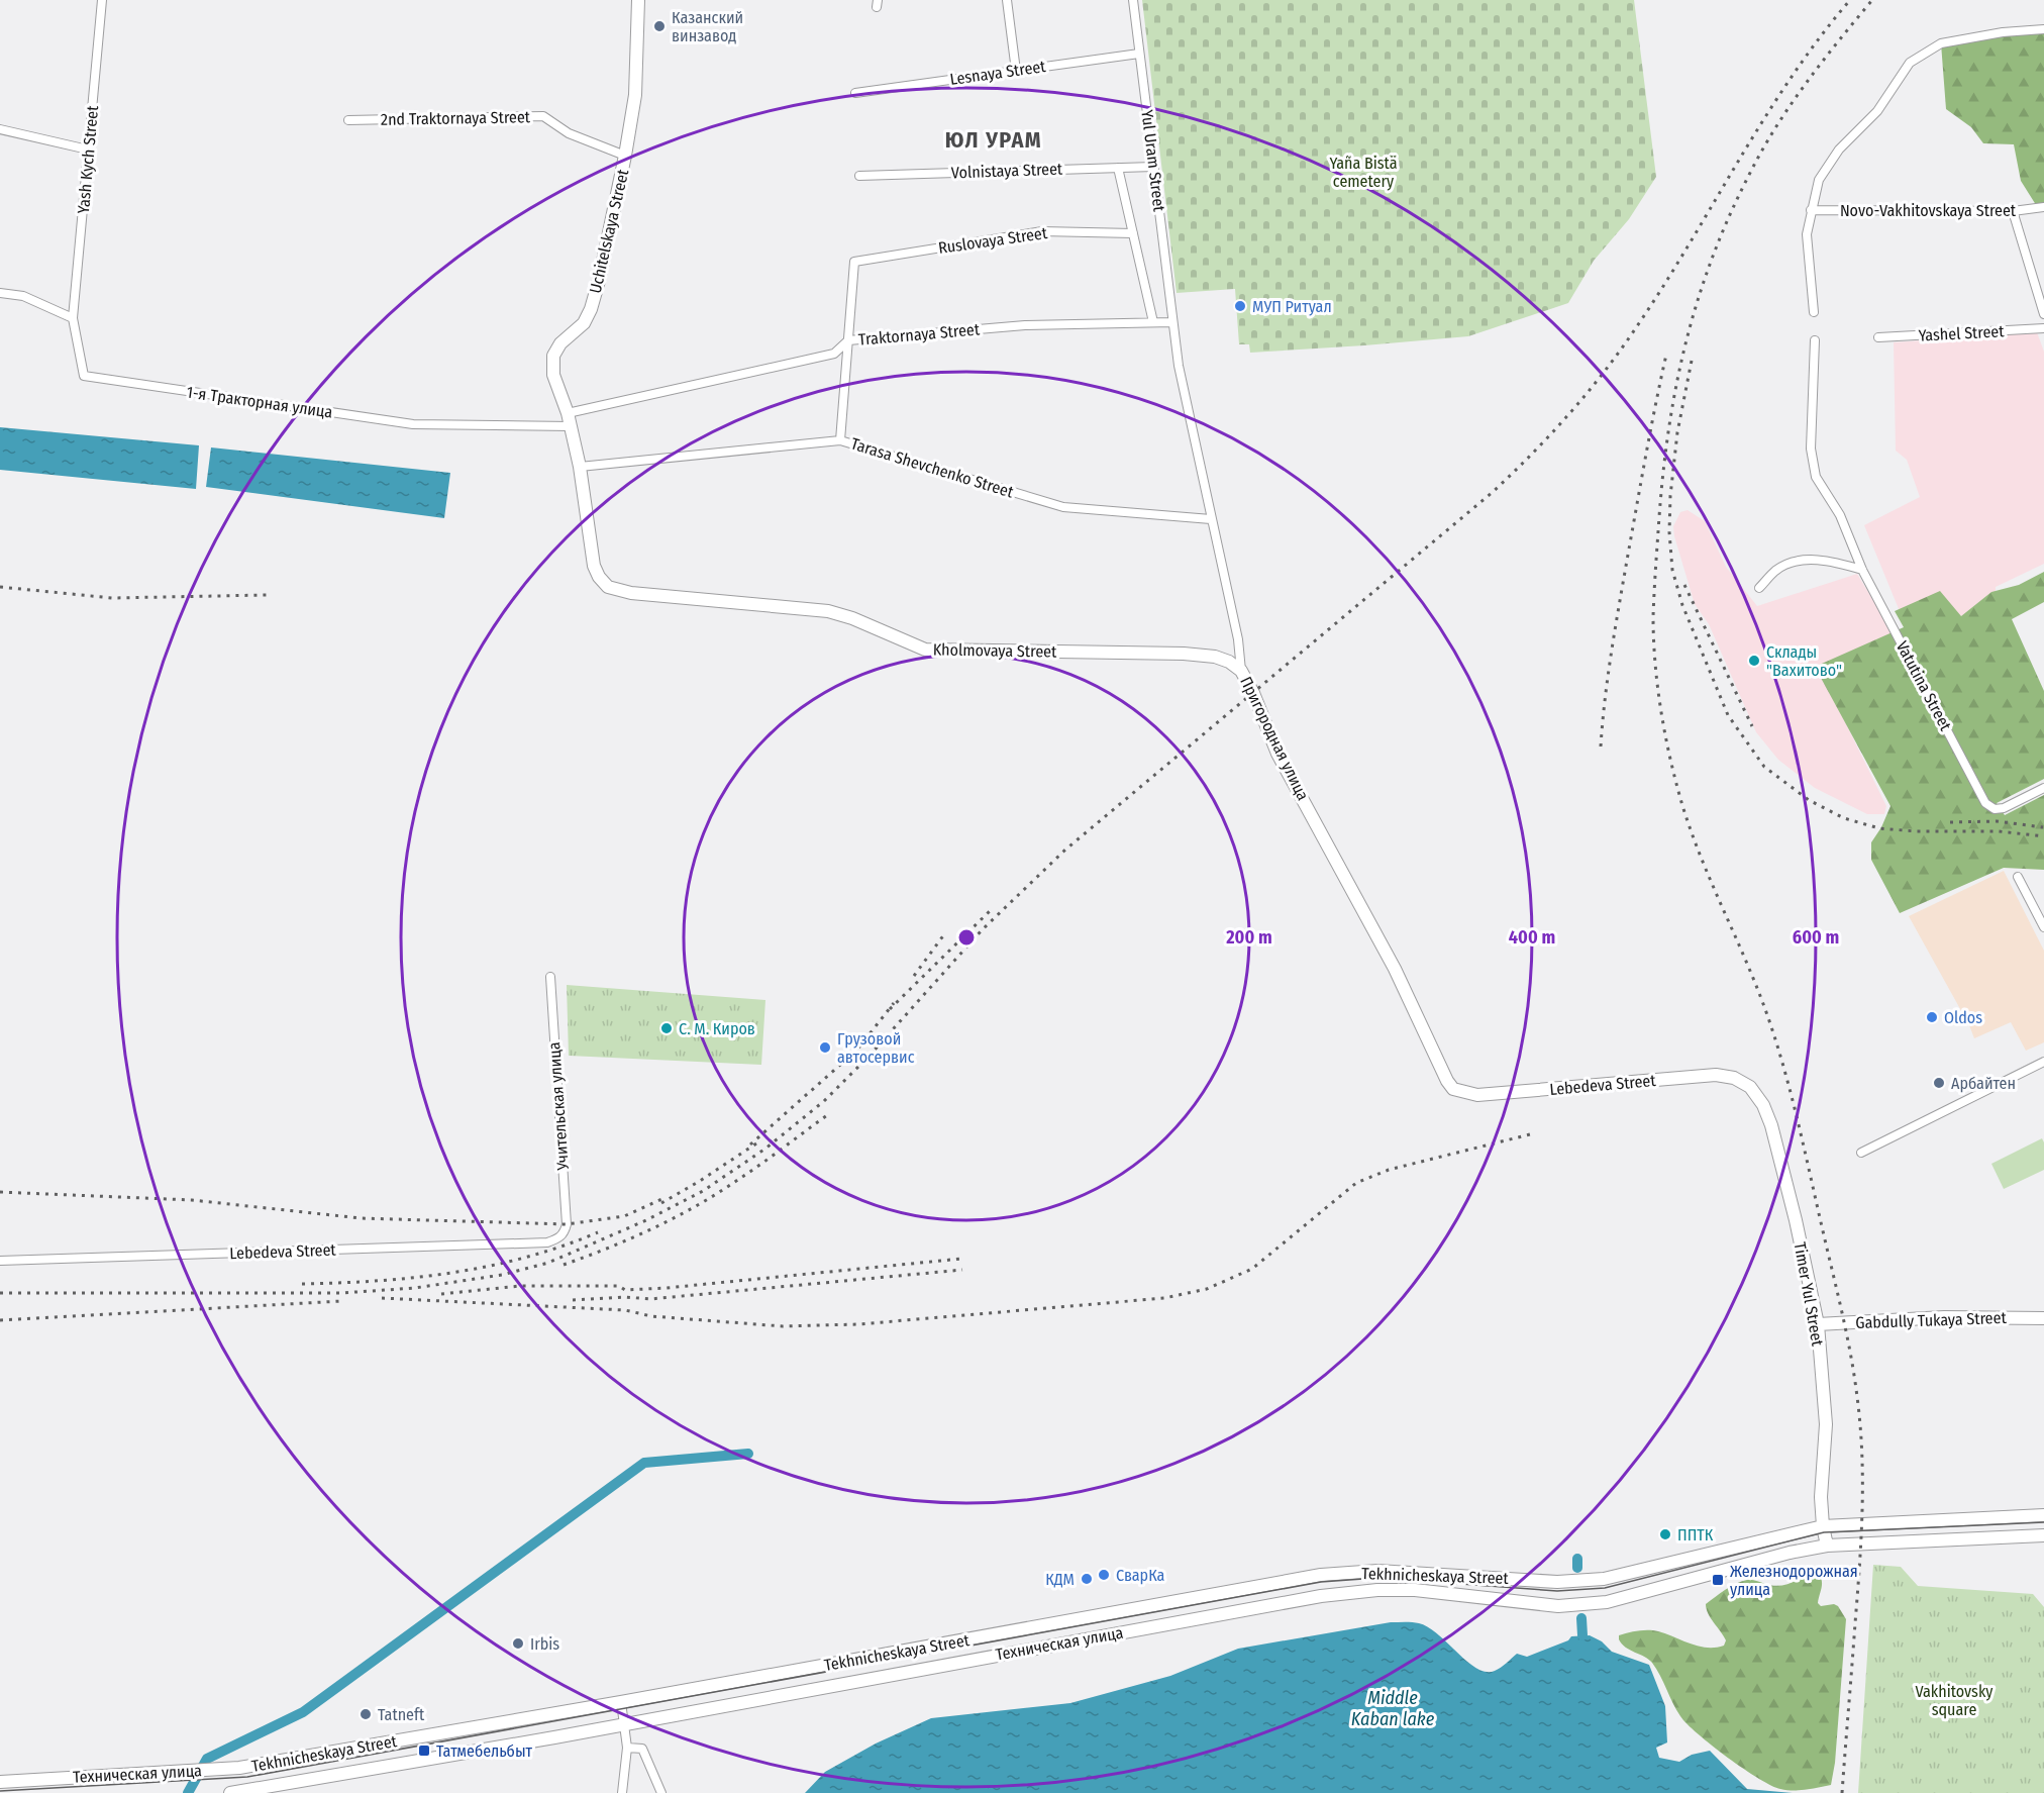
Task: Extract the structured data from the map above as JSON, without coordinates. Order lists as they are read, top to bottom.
{
  "streets": {
    "main road": [
      "Uchitelskaya Street",
      "Kholmovaya Street",
      "Пригородная улица",
      "Lebedeva Street",
      "Timer Yul Street",
      "Gabdully Tukaya Street",
      "Tekhnicheskaya Street",
      "Техническая улица"
    ],
    "street": [
      "Lesnaya Street",
      "2nd Traktornaya Street",
      "Yash Kych Street",
      "Yul Uram Street",
      "Volnistaya Street",
      "Novo-Vakhitovskaya Street",
      "Ruslovaya Street",
      "Yashel Street",
      "Traktornaya Street",
      "1-я Тракторная улица",
      "Tarasa Shevchenko Street",
      "Vatutina Street",
      "Учительская улица"
    ]
  },
  "crossings": [
    ["Lesnaya Street", "Yul Uram Street"],
    ["2nd Traktornaya Street", "Uchitelskaya Street"],
    ["Yash Kych Street", "1-я Тракторная улица"],
    ["Yul Uram Street", "Volnistaya Street"],
    ["Yul Uram Street", "Traktornaya Street"],
    ["Yul Uram Street", "Пригородная улица"],
    ["Uchitelskaya Street", "Traktornaya Street"],
    ["Uchitelskaya Street", "1-я Тракторная улица"],
    ["Uchitelskaya Street", "Tarasa Shevchenko Street"],
    ["Uchitelskaya Street", "Kholmovaya Street"],
    ["Ruslovaya Street", "Traktornaya Street"],
    ["Traktornaya Street", "Пригородная улица"],
    ["Tarasa Shevchenko Street", "Пригородная улица"],
    ["Kholmovaya Street", "Пригородная улица"],
    ["Пригородная улица", "Lebedeva Street"],
    ["Lebedeva Street", "Учительская улица"],
    ["Lebedeva Street", "Timer Yul Street"],
    ["Timer Yul Street", "Gabdully Tukaya Street"],
    ["Timer Yul Street", "Tekhnicheskaya Street"],
    ["Timer Yul Street", "Техническая улица"],
    ["Tekhnicheskaya Street", "Техническая улица"]
  ],
  "districts": ["ЮЛ УРАМ"],
  "water": ["Middle Kaban lake"],
  "parks": ["Yaña Bistä cemetery", "Vakhitovsky square"],
  "places": {
    "other": [
      "Казанский винзавод",
      "МУП Ритуал",
      "Склады \"Вахитово\"",
      "Oldos",
      "С. М. Киров",
      "Грузовой автосервис",
      "Арбайтен",
      "ППТК",
      "СварКа",
      "КДМ",
      "Irbis",
      "Tatneft"
    ],
    "transit": ["Железнодорожная улица", "Татмебельбыт"]
  },
  "rings": ["200 m", "400 m", "600 m"]
}
